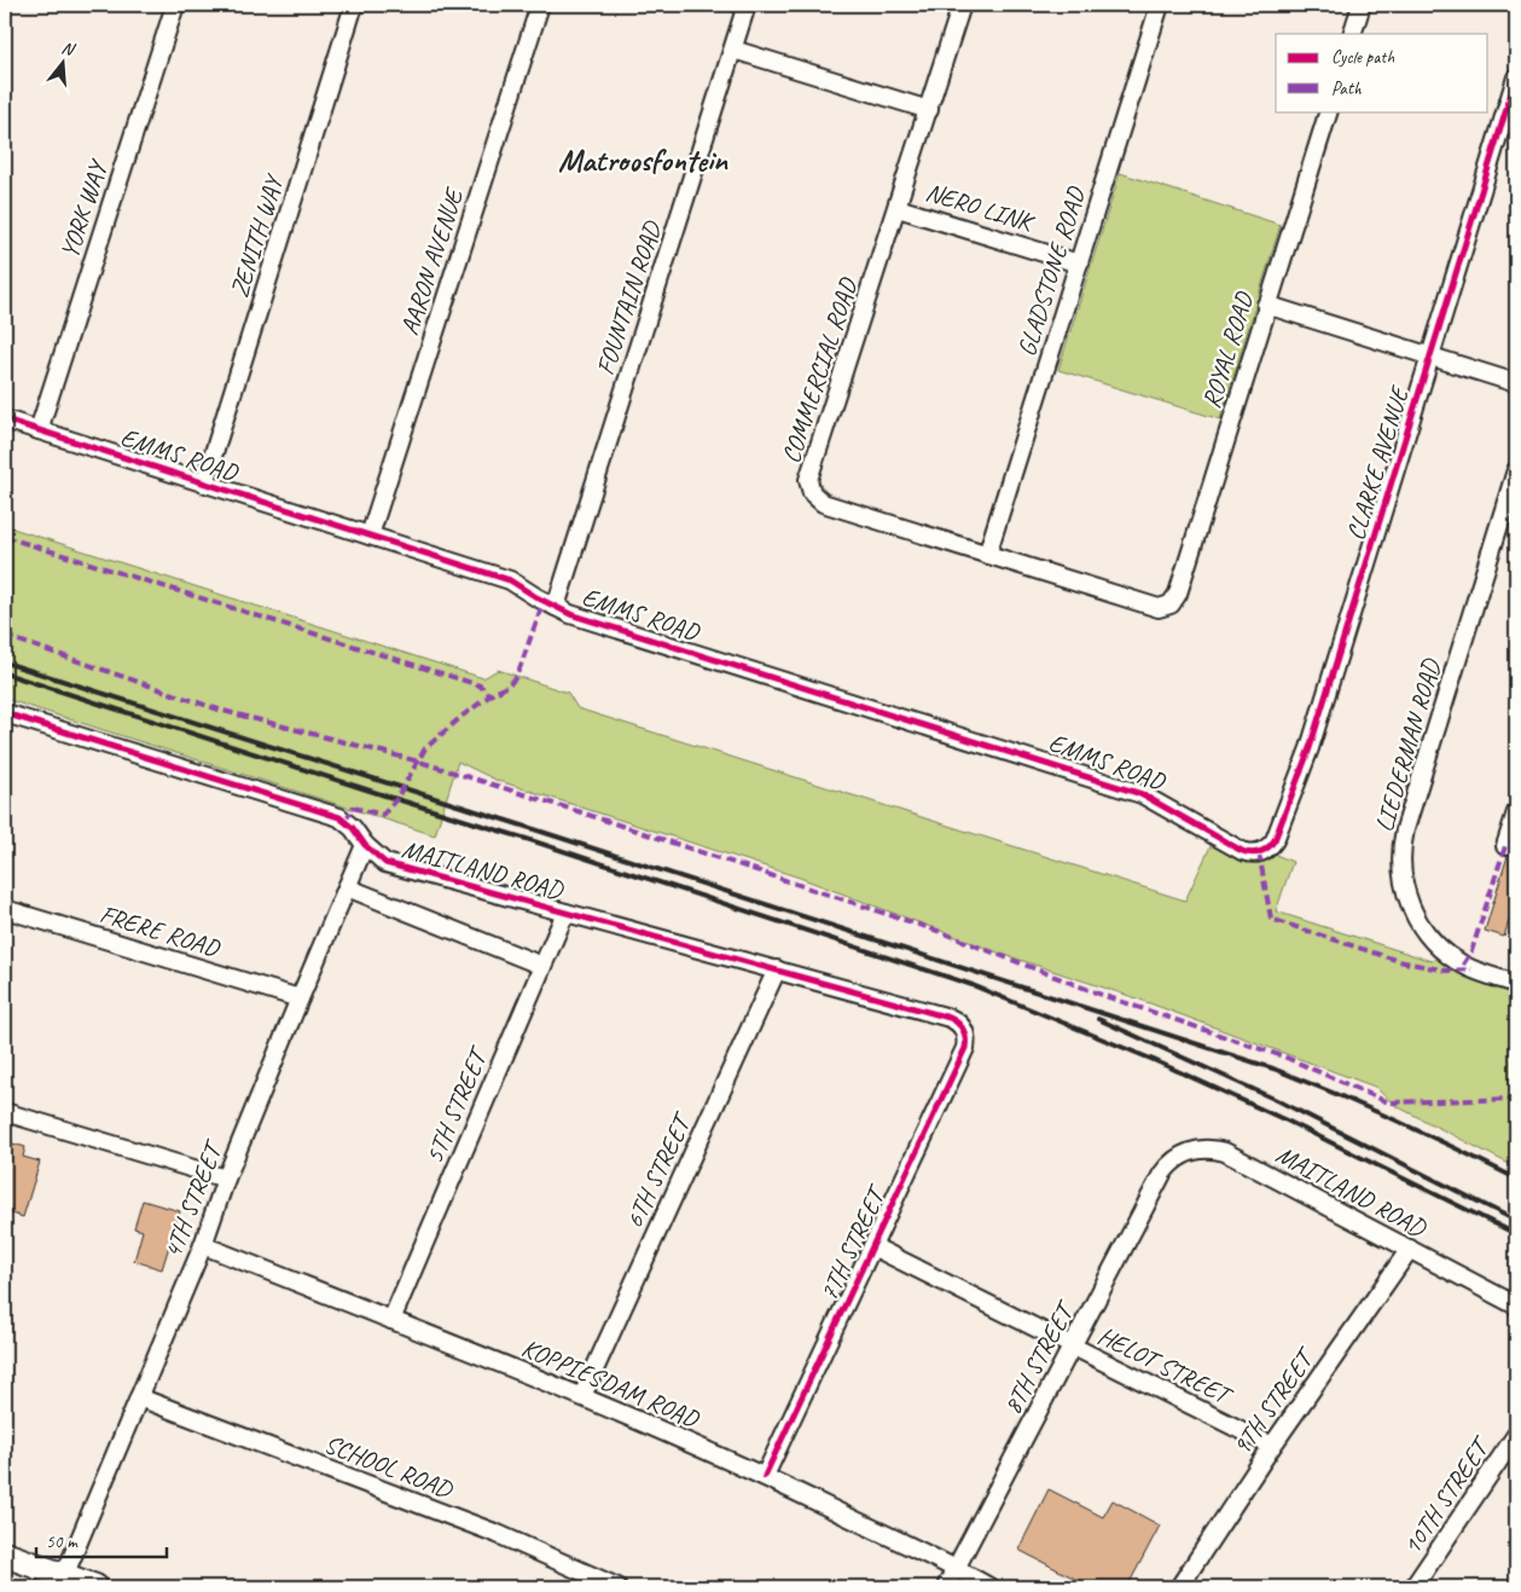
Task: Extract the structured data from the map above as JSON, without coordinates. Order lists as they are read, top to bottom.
{
  "streets": {
    "street": [
      "NERO LINK",
      "YORK WAY",
      "ZENITH WAY",
      "AARON AVENUE",
      "GLADSTONE ROAD",
      "FOUNTAIN ROAD",
      "ROYAL ROAD",
      "COMMERCIAL ROAD",
      "EMMS ROAD",
      "CLARKE AVENUE",
      "LIEDERMAN ROAD",
      "MAITLAND ROAD",
      "FRERE ROAD",
      "5TH STREET",
      "6TH STREET",
      "4TH STREET",
      "7TH STREET",
      "8TH STREET",
      "HELOT STREET",
      "KOPPIESDAM ROAD",
      "9TH STREET",
      "SCHOOL ROAD",
      "10TH STREET"
    ]
  },
  "crossings": [
    ["NERO LINK", "GLADSTONE ROAD"],
    ["NERO LINK", "COMMERCIAL ROAD"],
    ["YORK WAY", "EMMS ROAD"],
    ["ZENITH WAY", "EMMS ROAD"],
    ["AARON AVENUE", "EMMS ROAD"],
    ["GLADSTONE ROAD", "COMMERCIAL ROAD"],
    ["FOUNTAIN ROAD", "EMMS ROAD"],
    ["ROYAL ROAD", "COMMERCIAL ROAD"],
    ["EMMS ROAD", "CLARKE AVENUE"],
    ["MAITLAND ROAD", "5TH STREET"],
    ["MAITLAND ROAD", "6TH STREET"],
    ["MAITLAND ROAD", "4TH STREET"],
    ["MAITLAND ROAD", "7TH STREET"],
    ["MAITLAND ROAD", "8TH STREET"],
    ["MAITLAND ROAD", "9TH STREET"],
    ["FRERE ROAD", "4TH STREET"],
    ["5TH STREET", "KOPPIESDAM ROAD"],
    ["6TH STREET", "KOPPIESDAM ROAD"],
    ["4TH STREET", "KOPPIESDAM ROAD"],
    ["4TH STREET", "SCHOOL ROAD"],
    ["7TH STREET", "HELOT STREET"],
    ["7TH STREET", "KOPPIESDAM ROAD"],
    ["8TH STREET", "HELOT STREET"],
    ["8TH STREET", "KOPPIESDAM ROAD"],
    ["HELOT STREET", "9TH STREET"]
  ],
  "districts": ["Matroosfontein"],
  "legend": ["Cycle path", "Path"],
  "scale_bar": "50 m",
  "north": "top"
}
